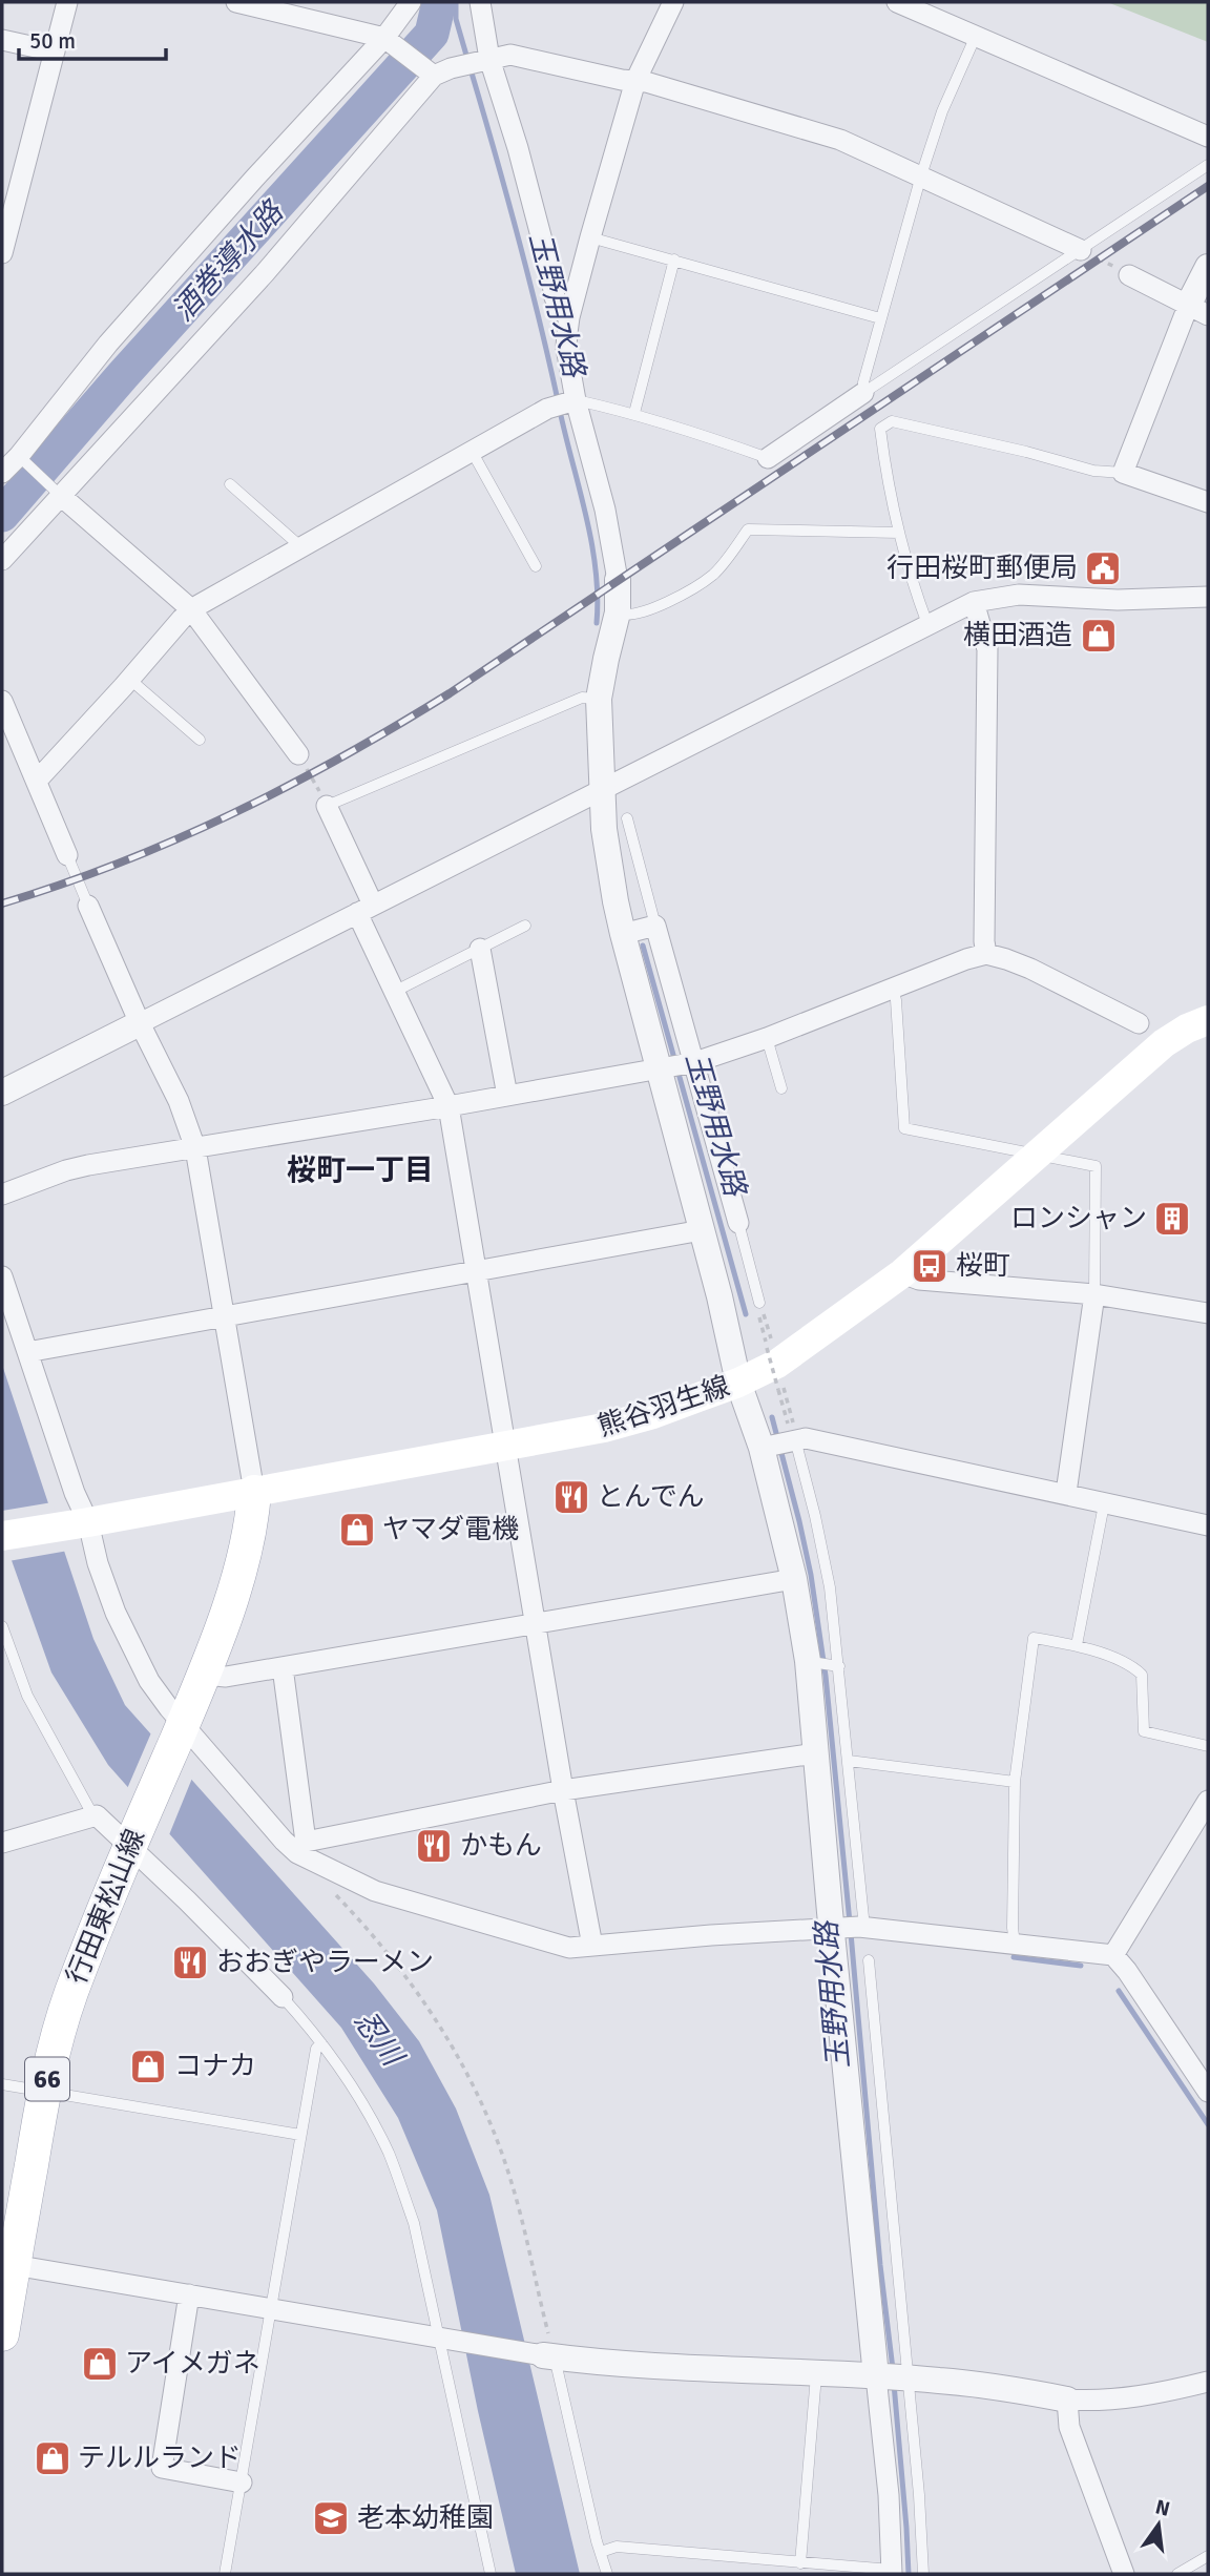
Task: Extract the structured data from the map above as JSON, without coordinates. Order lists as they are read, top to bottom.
{
  "streets": {
    "main road": ["熊谷羽生線", "行田東松山線", "66"]
  },
  "crossings": [
    ["熊谷羽生線", "行田東松山線"]
  ],
  "districts": ["桜町一丁目"],
  "water": ["酒巻導水路", "玉野用水路", "忍川"],
  "places": {
    "public building": ["行田桜町郵便局"],
    "shop": [
      "横田酒造",
      "ヤマダ電機",
      "コナカ",
      "アイメガネ",
      "テルルランド"
    ],
    "building": ["ロンシャン"],
    "bus stop": ["桜町"],
    "restaurant": ["とんでん", "かもん", "おおぎやラーメン"],
    "school or university": ["老本幼稚園"]
  },
  "scale_bar": "50 m",
  "north": "top"
}
